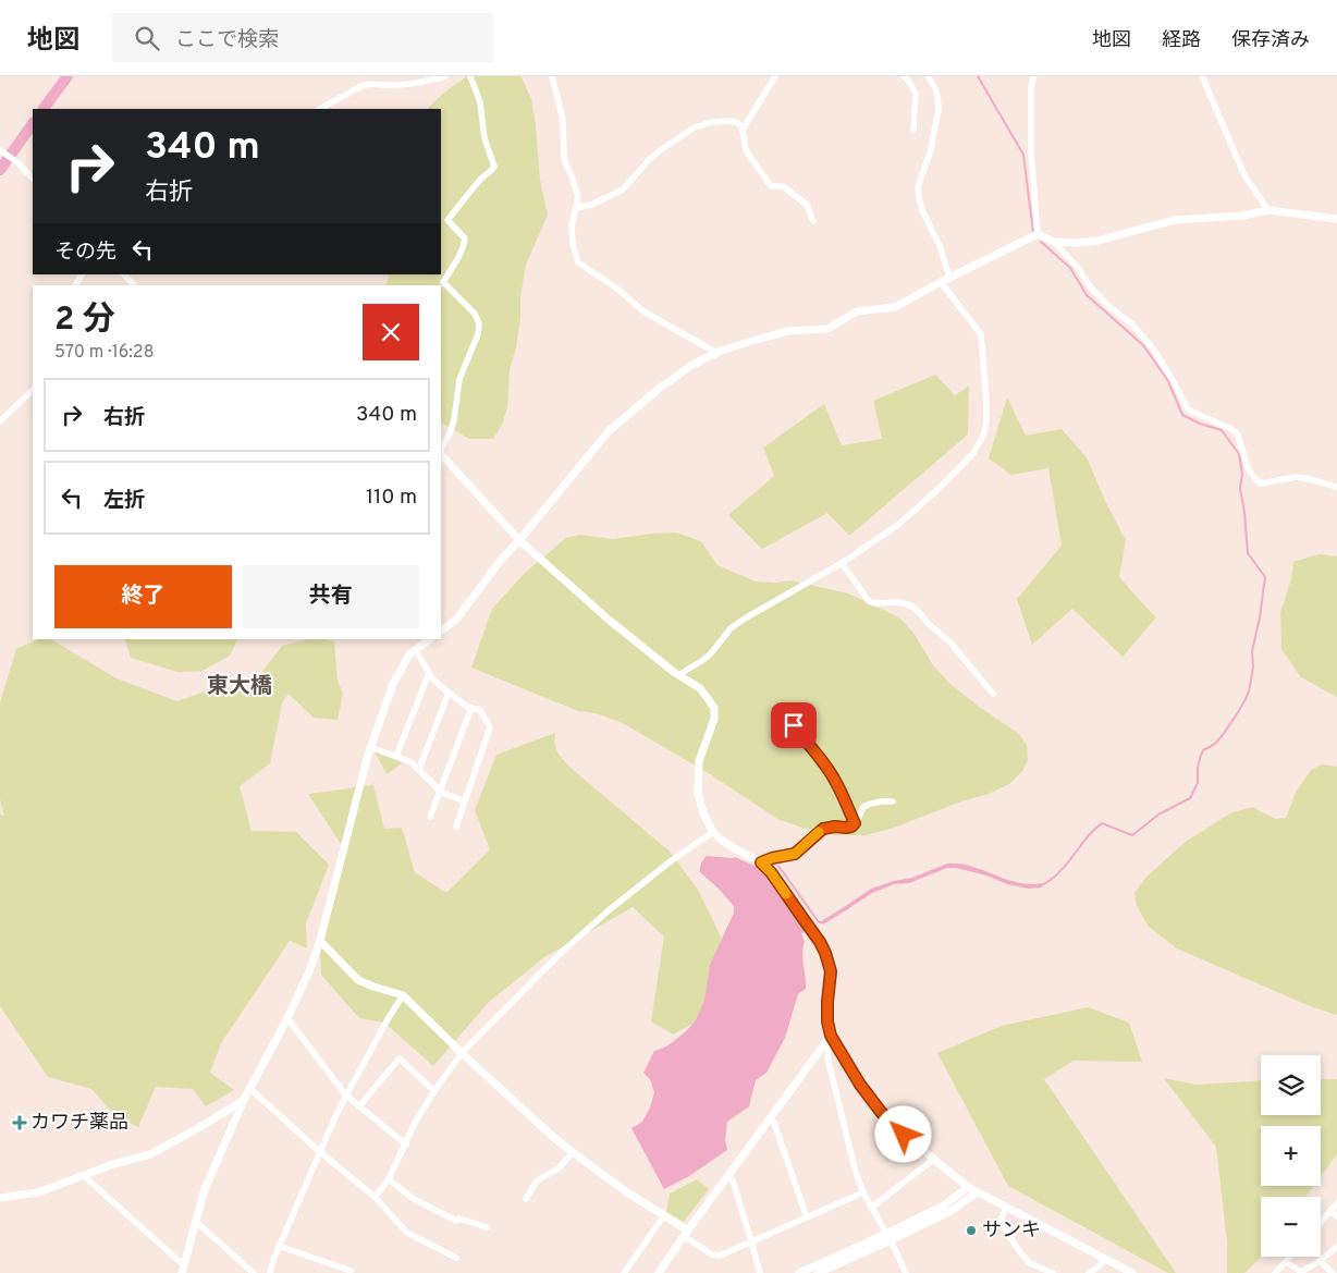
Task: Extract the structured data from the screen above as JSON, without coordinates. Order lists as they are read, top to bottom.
{
  "districts": ["東大橋"],
  "places": {
    "health": ["カワチ薬品"],
    "other": ["サンキ"]
  },
  "page": {
    "header": "地図",
    "search": "ここで検索",
    "nav": ["地図", "経路", "保存済み"],
    "turn": ["340 m", "右折"],
    "then": "その先",
    "heading": ["2 分", "570 m · 16:28"],
    "list": [
      {
        "name": "右折",
        "value": "340 m"
      },
      {
        "name": "左折",
        "value": "110 m"
      }
    ],
    "buttons": ["終了", "共有"],
    "map_buttons": ["+", "−"]
  }
}
